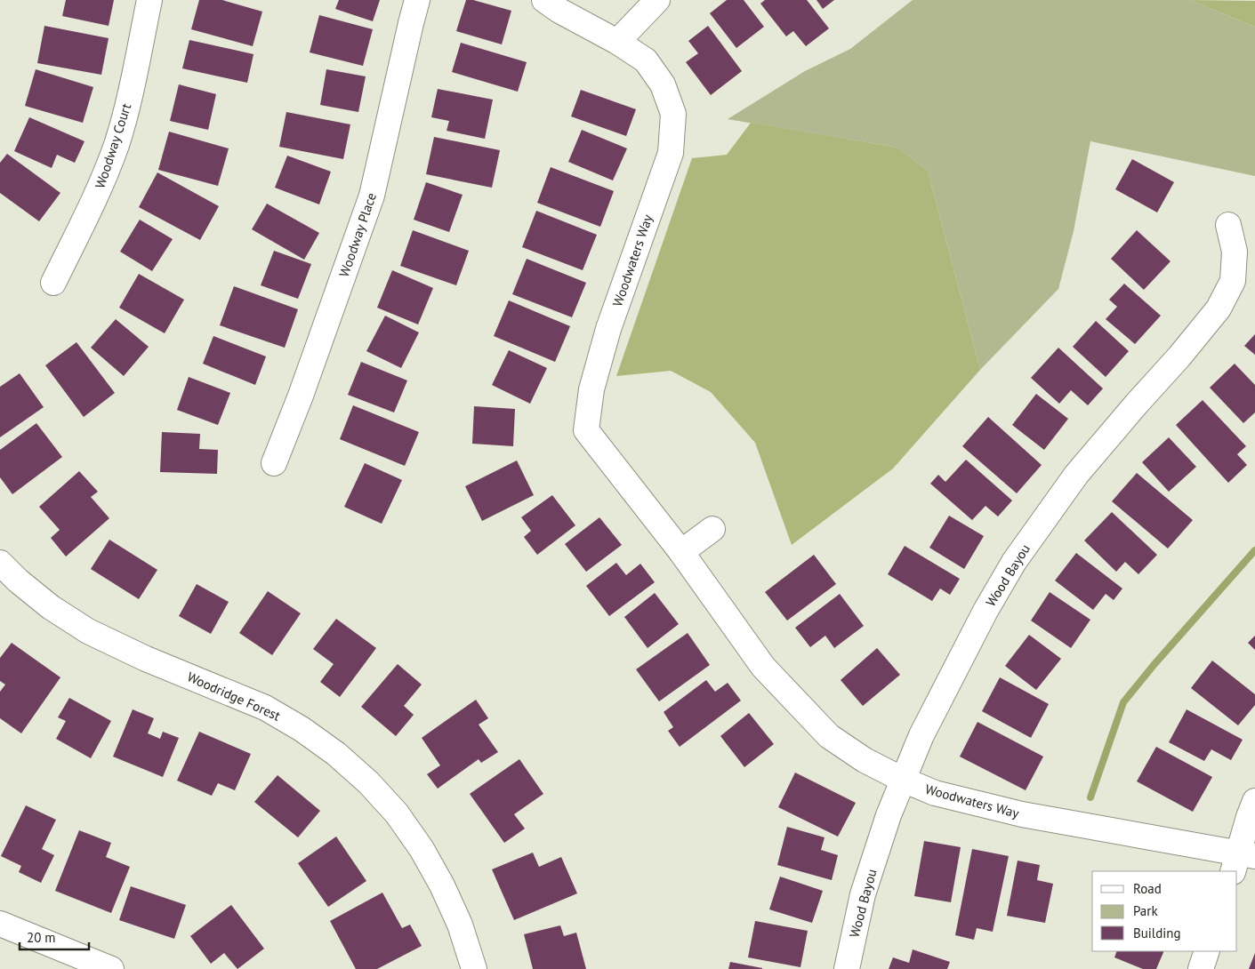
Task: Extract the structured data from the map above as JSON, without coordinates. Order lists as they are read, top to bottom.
{
  "streets": {
    "street": [
      "Woodway Court",
      "Woodway Place",
      "Woodwaters Way",
      "Wood Bayou",
      "Woodridge Forest"
    ]
  },
  "crossings": [
    ["Woodwaters Way", "Wood Bayou"]
  ],
  "legend": ["Road", "Park", "Building"],
  "scale_bar": "20 m"
}
